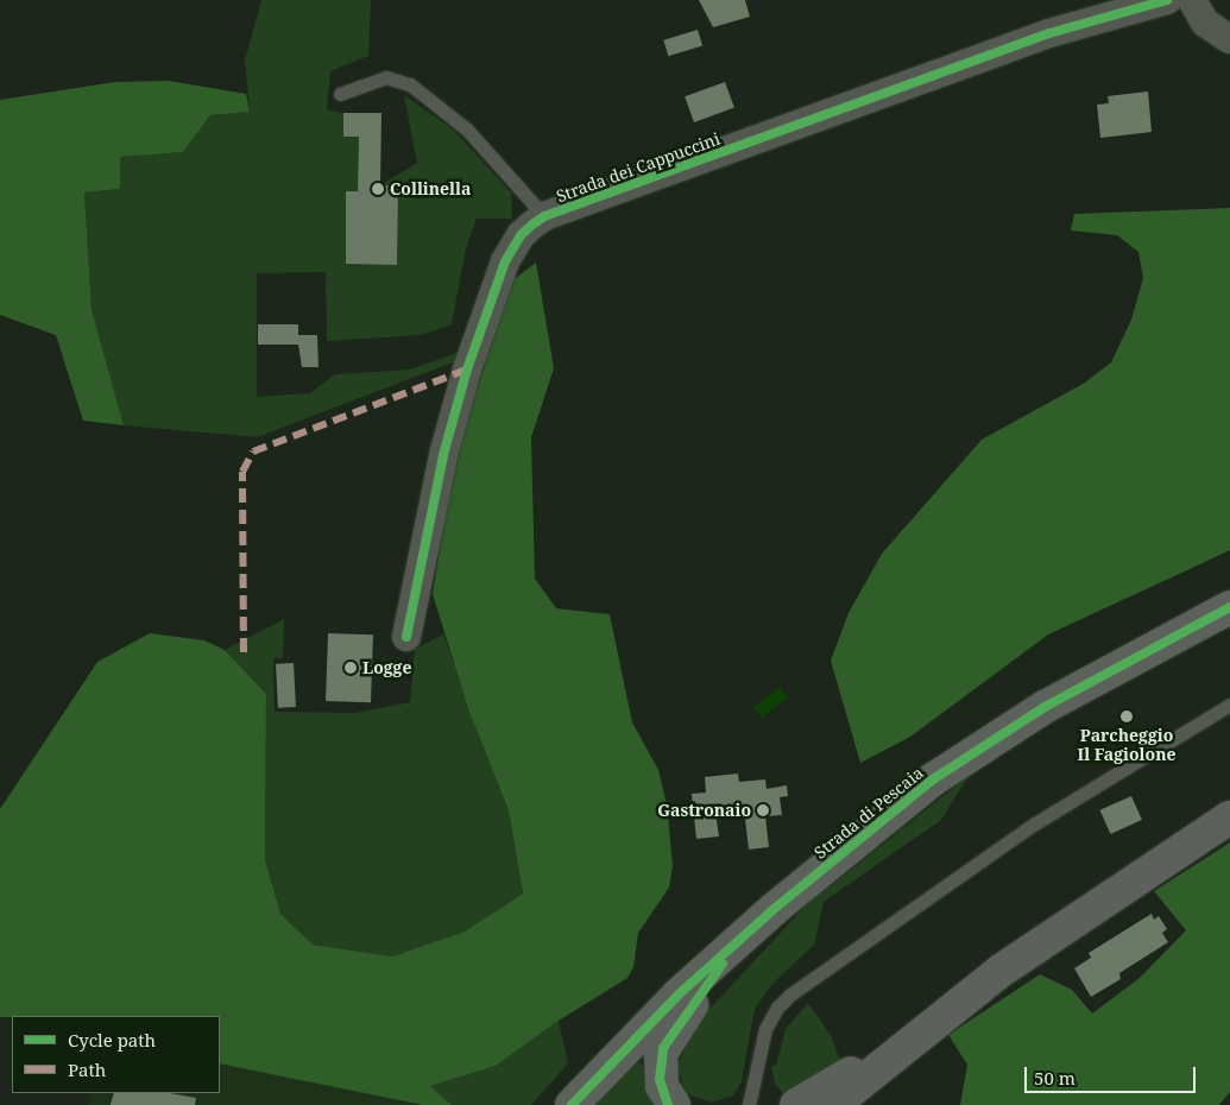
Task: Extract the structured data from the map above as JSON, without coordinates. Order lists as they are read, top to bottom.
{
  "streets": {
    "main road": ["Strada di Pescaia"],
    "street": ["Strada dei Cappuccini"]
  },
  "places": [
    "Collinella",
    "Logge",
    "Parcheggio Il Fagiolone",
    "Gastronaio"
  ],
  "legend": ["Cycle path", "Path"],
  "scale_bar": "50 m"
}
